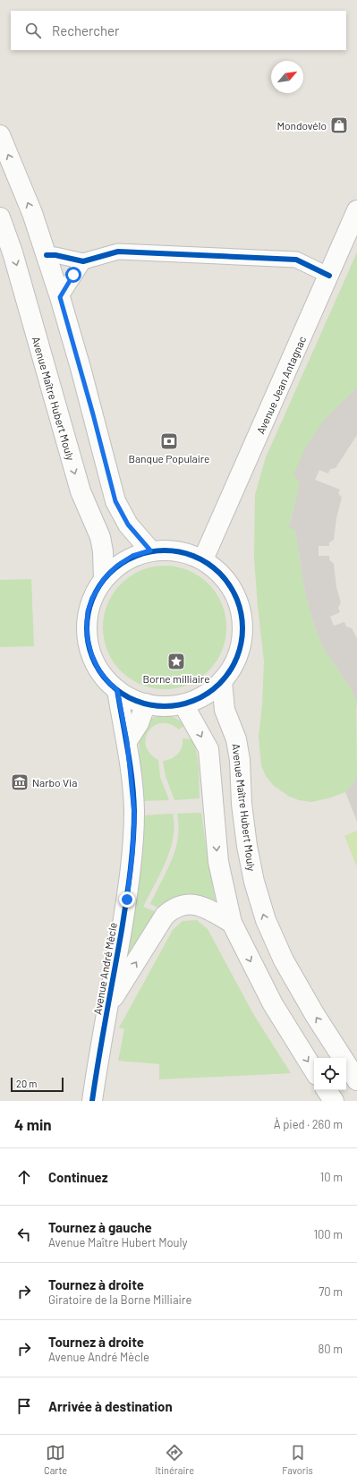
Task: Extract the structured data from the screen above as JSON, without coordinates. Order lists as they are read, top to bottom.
{
  "streets": {
    "main road": ["Avenue Jean Antagnac", "Avenue Maître Hubert Mouly", "Avenue André Mècle"]
  },
  "places": {
    "shop": ["Mondovélo"],
    "bank": ["Banque Populaire"],
    "place": ["Borne milliaire"],
    "museum": ["Narbo Via"]
  },
  "scale_bar": "20 m",
  "north": "top right",
  "page": {
    "search": "Rechercher",
    "scale": "20 m",
    "heading": ["4 min", "À pied · 260 m"],
    "list": [
      ["Continuez", "10 m"],
      ["Tournez à gauche", "Avenue Maître Hubert Mouly", "100 m"],
      ["Tournez à droite", "Giratoire de la Borne Milliaire", "70 m"],
      ["Tournez à droite", "Avenue André Mècle", "80 m"],
      "Arrivée à destination"
    ],
    "nav": ["Carte", "Itinéraire", "Favoris"]
  }
}
